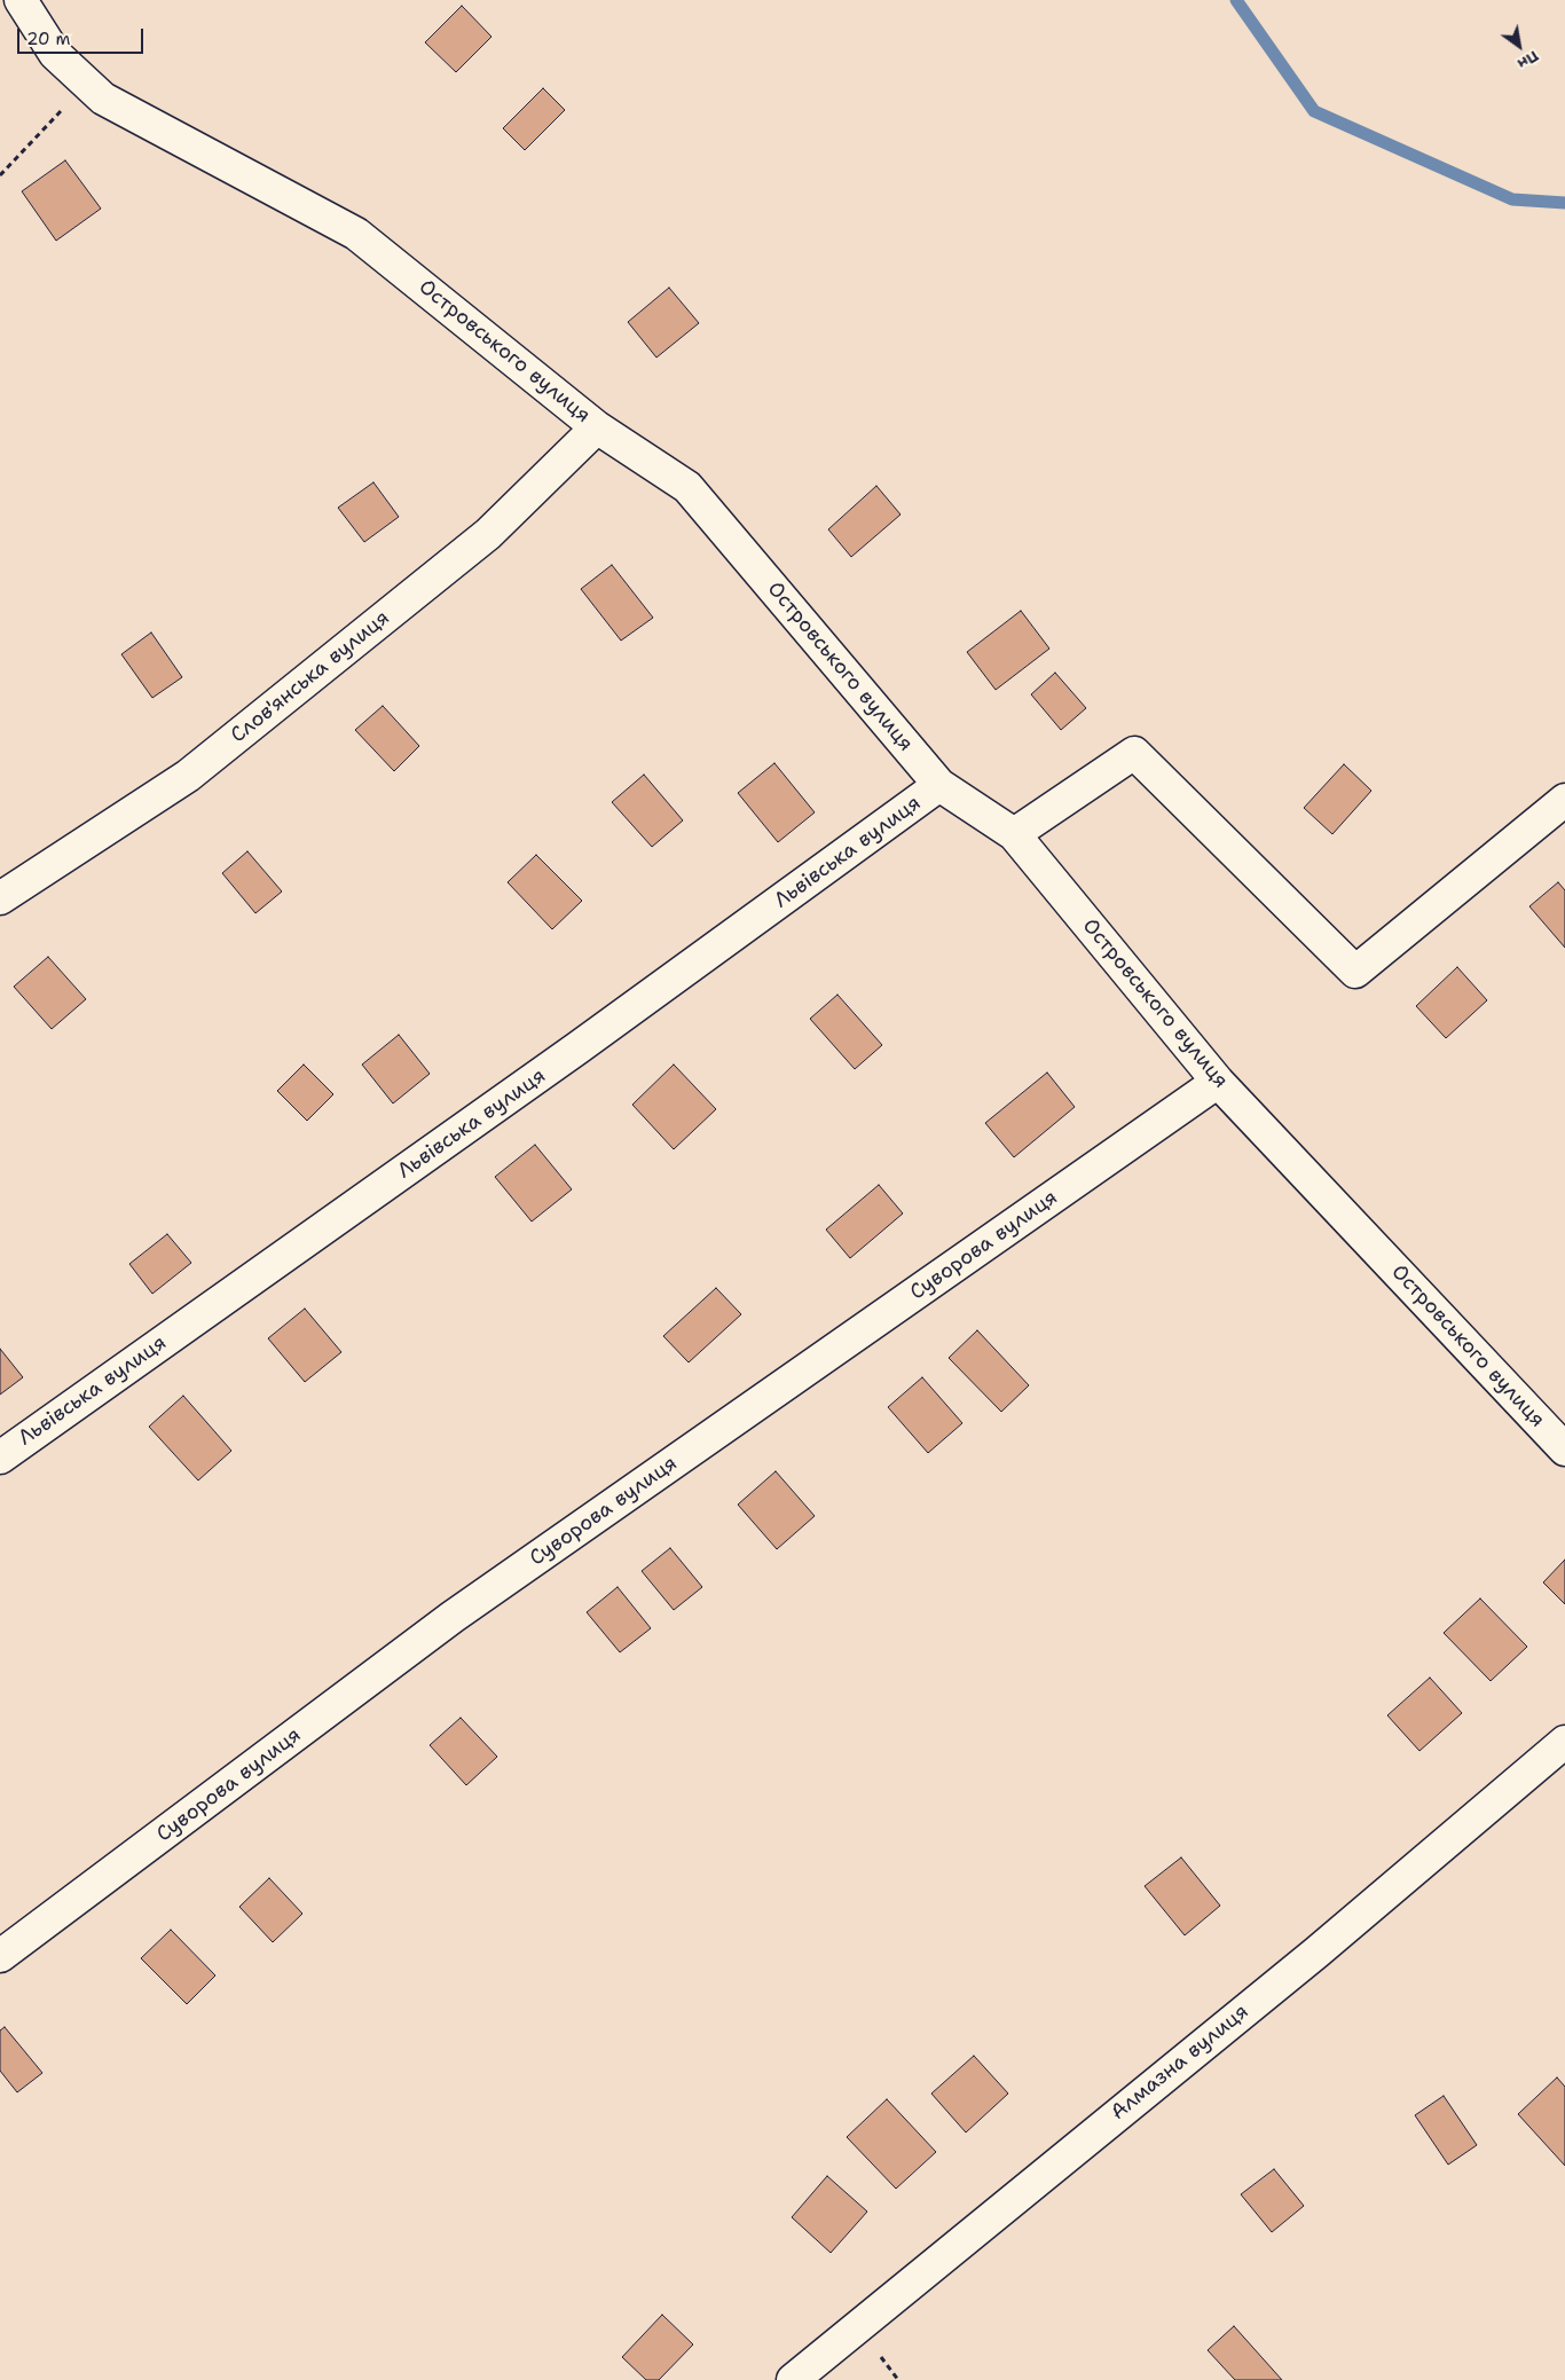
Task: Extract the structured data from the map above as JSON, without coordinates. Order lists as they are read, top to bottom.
{
  "streets": {
    "street": [
      "Островського вулиця",
      "Слов'янська вулиця",
      "Львівська вулиця",
      "Суворова вулиця",
      "Алмазна вулиця"
    ]
  },
  "crossings": [
    ["Островського вулиця", "Слов'янська вулиця"],
    ["Островського вулиця", "Львівська вулиця"],
    ["Островського вулиця", "Суворова вулиця"]
  ],
  "scale_bar": "20 m",
  "north": "bottom right"
}
